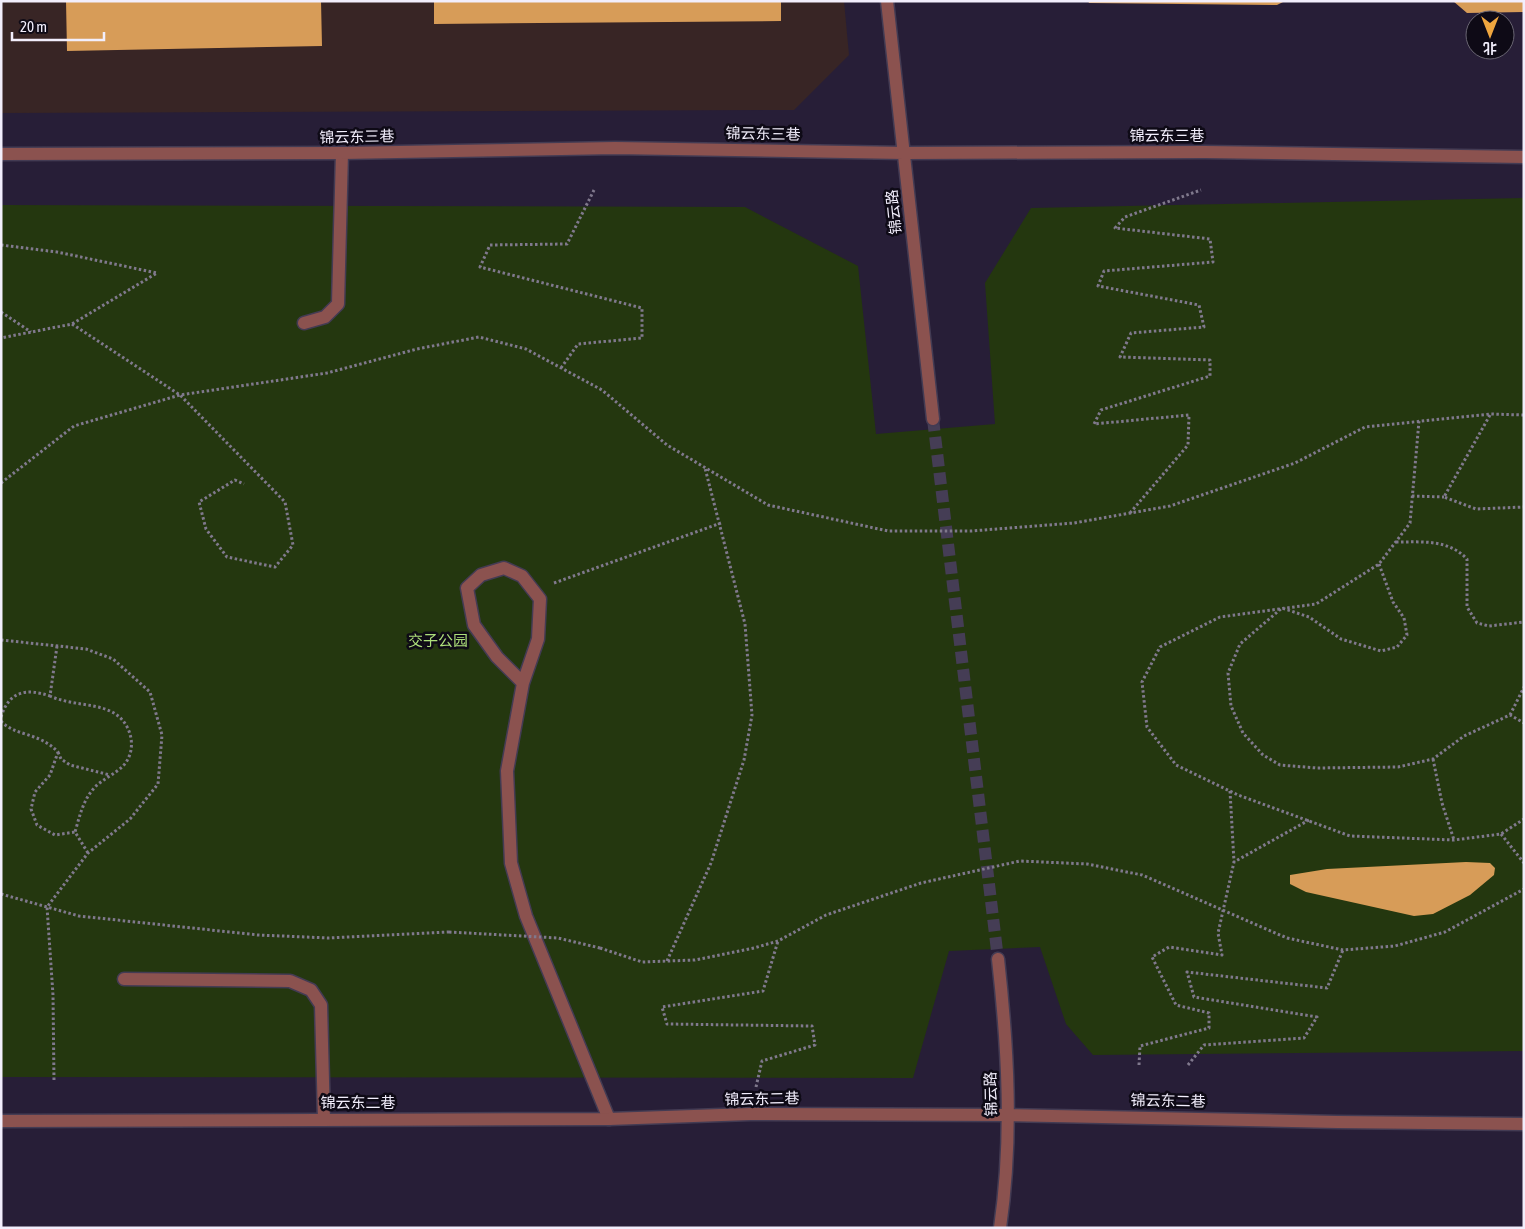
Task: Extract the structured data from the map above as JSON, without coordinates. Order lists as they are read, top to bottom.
{
  "streets": {
    "street": ["锦云东三巷", "锦云路", "锦云东二巷"]
  },
  "crossings": [
    ["锦云东三巷", "锦云路"],
    ["锦云路", "锦云东二巷"]
  ],
  "parks": ["交子公园"],
  "scale_bar": "20 m",
  "north": "bottom"
}
